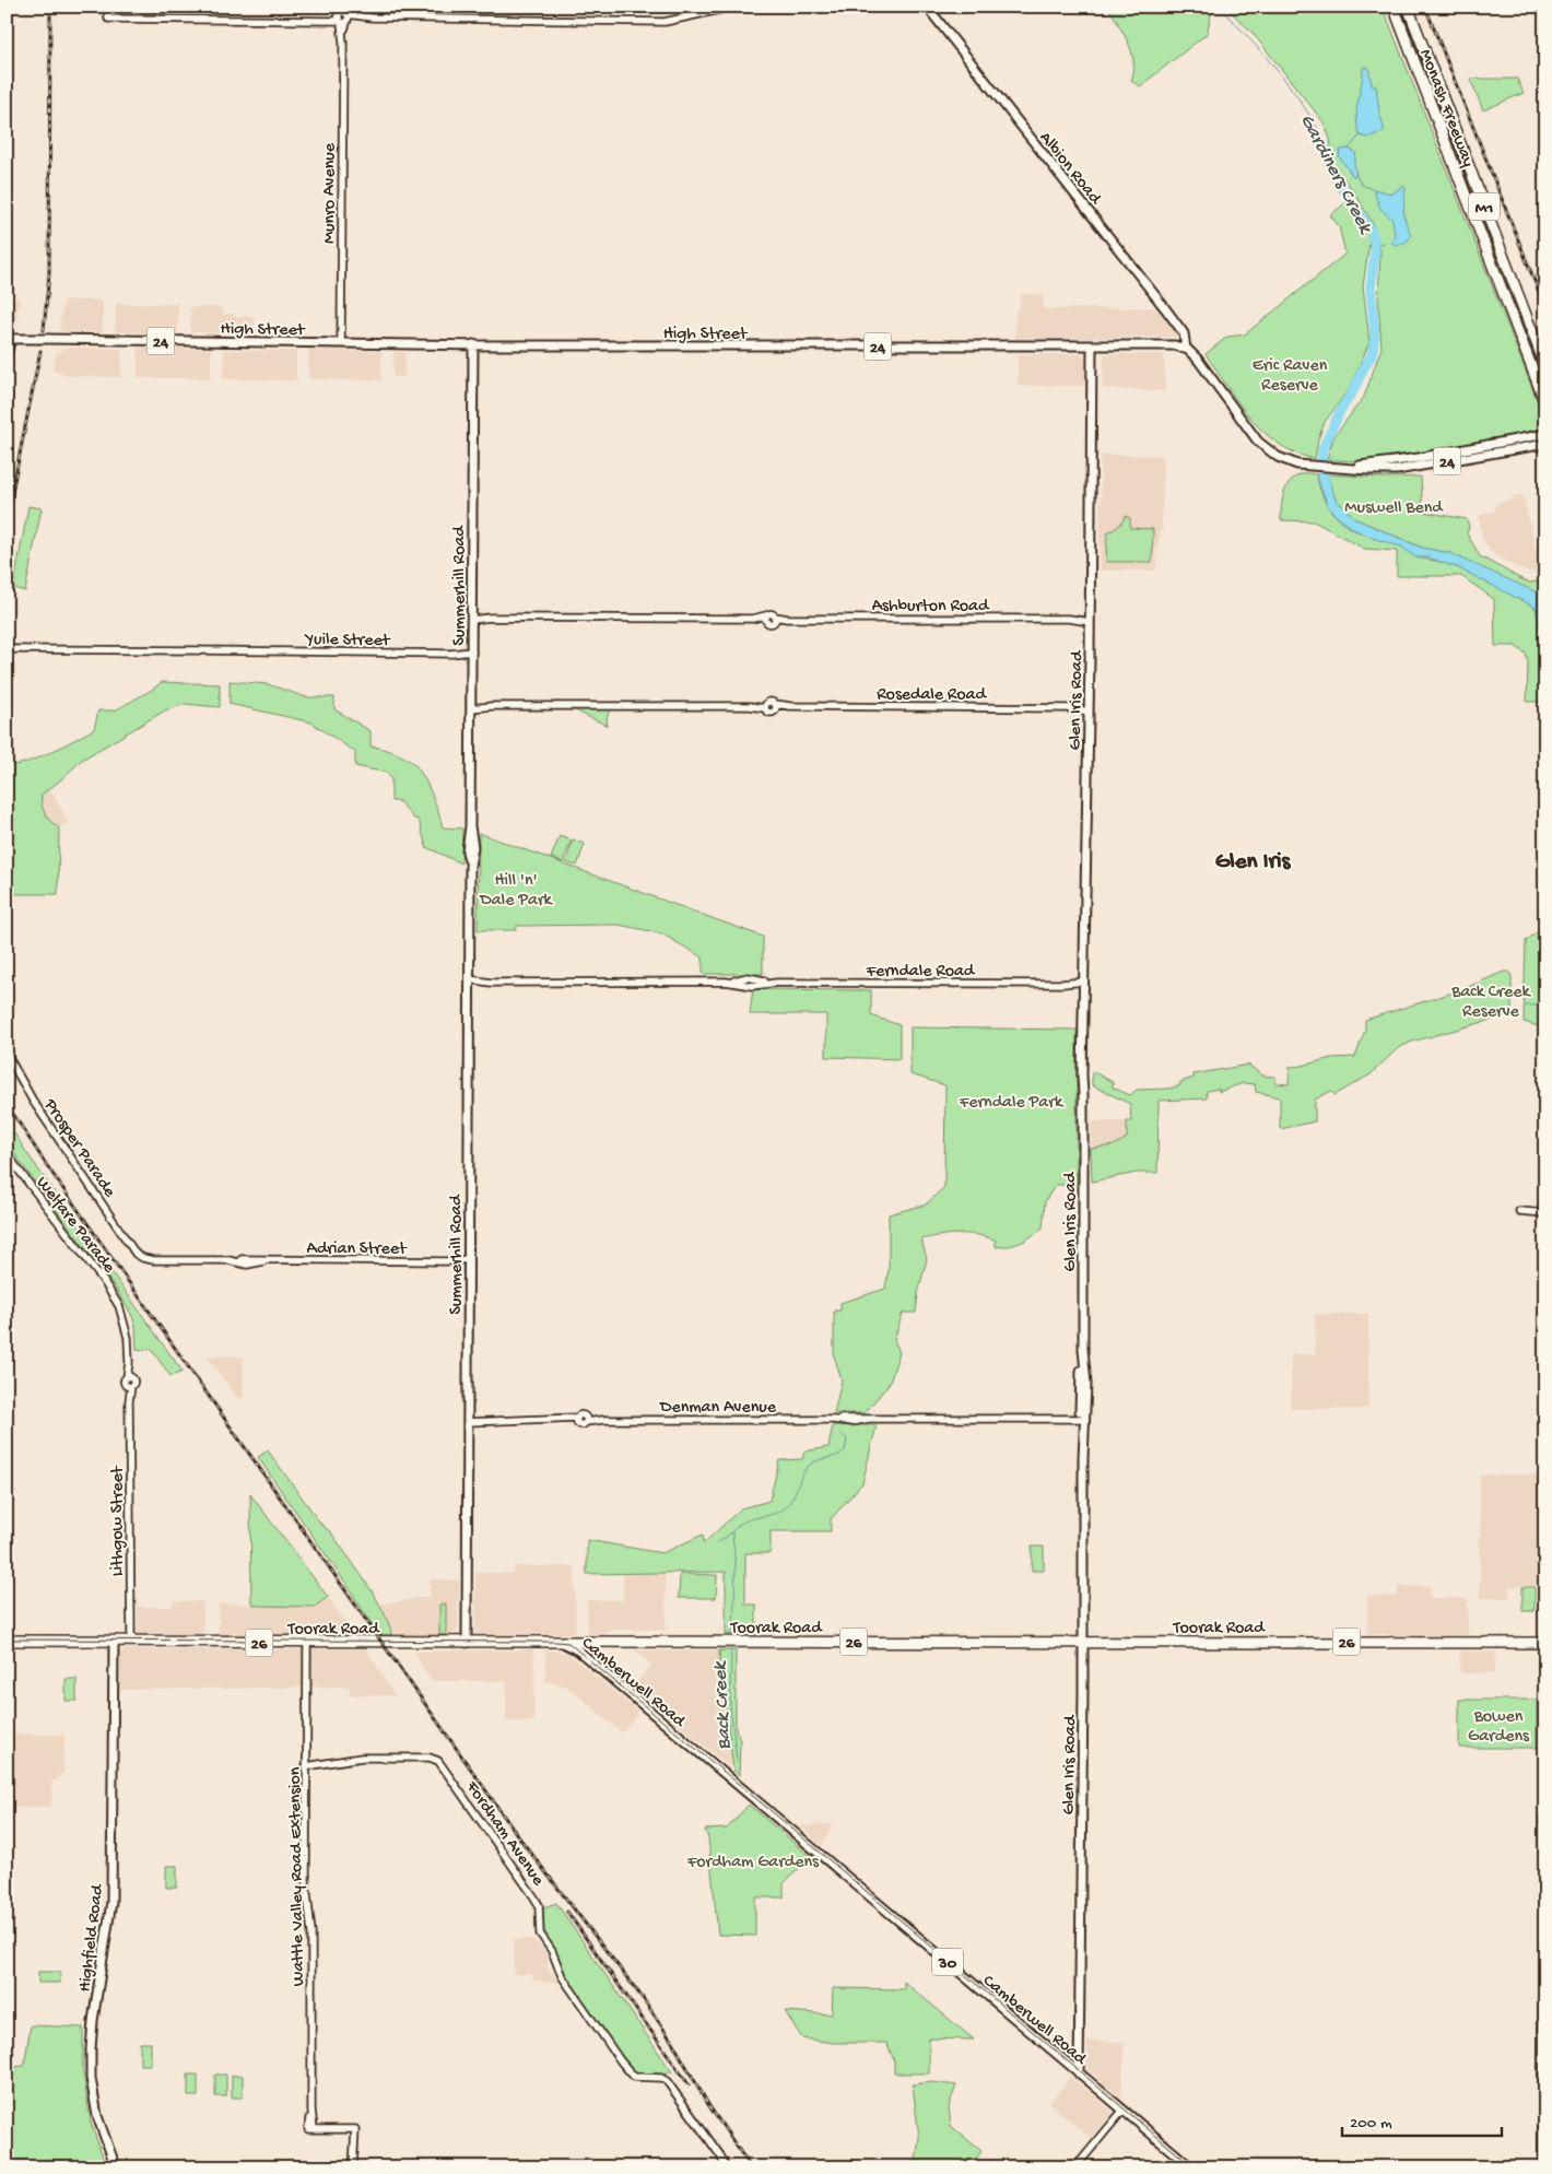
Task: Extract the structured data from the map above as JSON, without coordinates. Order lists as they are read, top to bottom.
{
  "streets": {
    "highway": [
      "Monash Freeway",
      "M1",
      "Toorak Road",
      "26"
    ],
    "main road": [
      "Albion Road",
      "High Street",
      "24",
      "Summerhill Road",
      "Glen Iris Road",
      "Camberwell Road",
      "Highfield Road",
      "30"
    ],
    "street": [
      "Munro Avenue",
      "Ashburton Road",
      "Yuile Street",
      "Rosedale Road",
      "Ferndale Road",
      "Prosper Parade",
      "Welfare Parade",
      "Adrian Street",
      "Denman Avenue",
      "Lithgow Street",
      "Fordham Avenue",
      "Wattle Valley Road Extension"
    ]
  },
  "crossings": [
    ["Albion Road", "High Street"],
    ["Albion Road", "24"],
    ["Munro Avenue", "High Street"],
    ["High Street", "24"],
    ["High Street", "Summerhill Road"],
    ["High Street", "Glen Iris Road"],
    ["Summerhill Road", "Ashburton Road"],
    ["Summerhill Road", "Yuile Street"],
    ["Summerhill Road", "Rosedale Road"],
    ["Summerhill Road", "Ferndale Road"],
    ["Summerhill Road", "Adrian Street"],
    ["Summerhill Road", "Denman Avenue"],
    ["Summerhill Road", "Toorak Road"],
    ["Ashburton Road", "Glen Iris Road"],
    ["Rosedale Road", "Glen Iris Road"],
    ["Glen Iris Road", "Ferndale Road"],
    ["Glen Iris Road", "Denman Avenue"],
    ["Glen Iris Road", "Toorak Road"],
    ["Glen Iris Road", "Camberwell Road"],
    ["Prosper Parade", "Adrian Street"],
    ["Welfare Parade", "Lithgow Street"],
    ["Lithgow Street", "Toorak Road"],
    ["Toorak Road", "Camberwell Road"],
    ["Toorak Road", "Wattle Valley Road Extension"],
    ["Toorak Road", "Highfield Road"],
    ["Fordham Avenue", "Wattle Valley Road Extension"]
  ],
  "districts": ["Glen Iris"],
  "water": ["Gardiners Creek", "Back Creek"],
  "parks": [
    "Eric Raven Reserve",
    "Muswell Bend",
    "Hill 'n' Dale Park",
    "Back Creek Reserve",
    "Ferndale Park",
    "Bowen Gardens",
    "Fordham Gardens"
  ],
  "scale_bar": "200 m"
}
